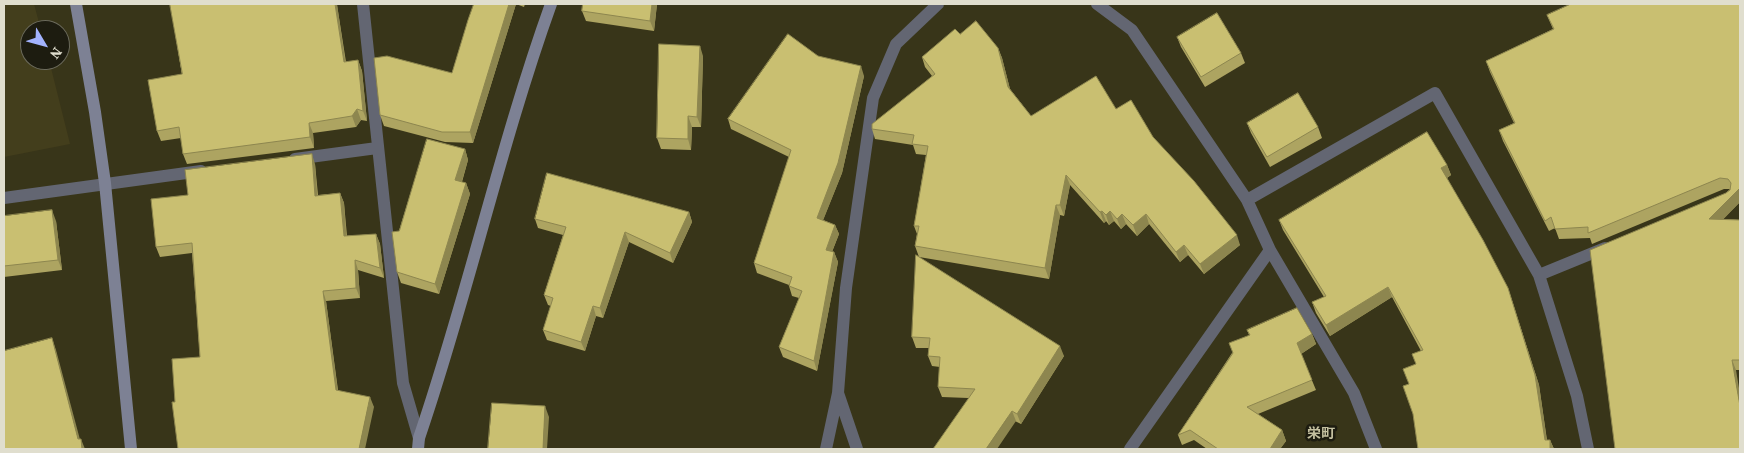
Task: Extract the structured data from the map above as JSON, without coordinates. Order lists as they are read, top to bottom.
{
  "districts": ["栄町"],
  "north": "bottom right"
}
